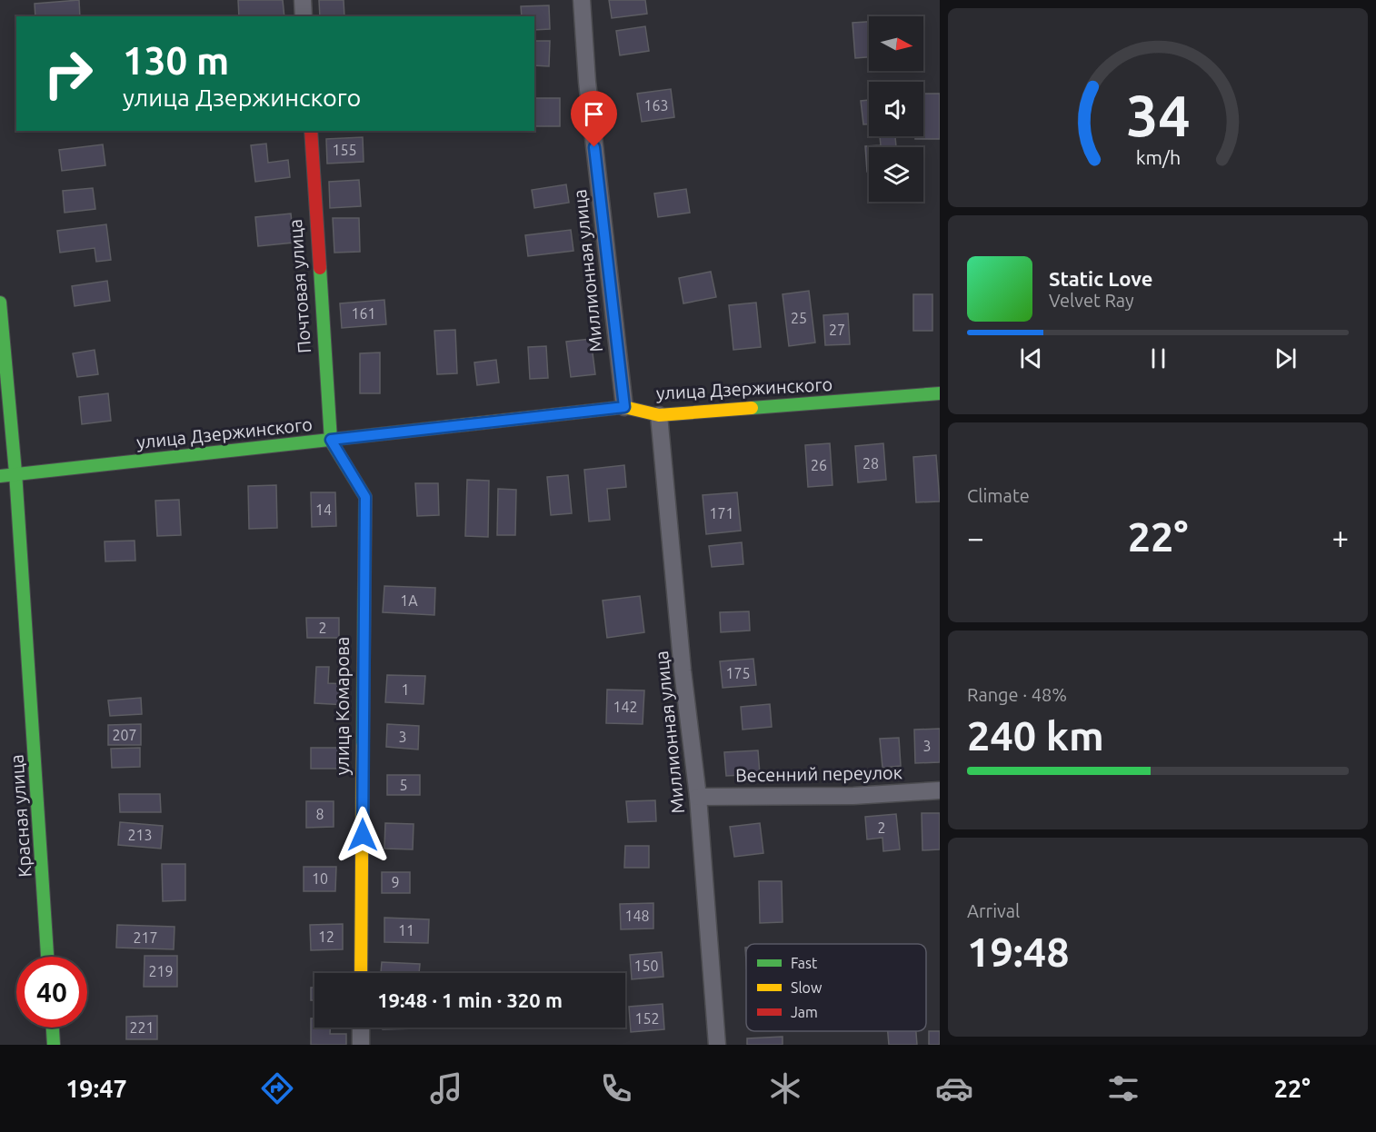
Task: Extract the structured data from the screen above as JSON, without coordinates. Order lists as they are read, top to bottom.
{
  "streets": {
    "street": [
      "Миллионная улица",
      "Почтовая улица",
      "улица Дзержинского",
      "улица Комарова",
      "Весенний переулок",
      "Красная улица"
    ]
  },
  "crossings": [
    ["Миллионная улица", "улица Дзержинского"],
    ["Миллионная улица", "Весенний переулок"],
    ["Почтовая улица", "улица Дзержинского"],
    ["Почтовая улица", "улица Комарова"],
    ["улица Дзержинского", "улица Комарова"],
    ["улица Дзержинского", "Красная улица"]
  ],
  "house_numbers": [
    "163",
    "155",
    "161",
    "25",
    "27",
    "28",
    "26",
    "14",
    "171",
    "1А",
    "2",
    "175",
    "1",
    "142",
    "207",
    "3",
    "3",
    "5",
    "8",
    "2",
    "213",
    "10",
    "9",
    "148",
    "11",
    "12",
    "217",
    "150",
    "219",
    "152",
    "221"
  ],
  "legend": ["Fast", "Slow", "Jam"],
  "north": "right",
  "page": {
    "turn": ["130 m", "улица Дзержинского"],
    "song": ["Static Love", "Velvet Ray"],
    "tile": [
      "Climate",
      ["Range · 48%", "240 km"],
      ["Arrival", "19:48"]
    ],
    "heat": ["−", "22°", "+"],
    "limit": "40",
    "trip": "19:48 · 1 min · 320 m",
    "tabs": ["19:47", "22°"],
    "gauge": ["34", "km/h"]
  }
}
